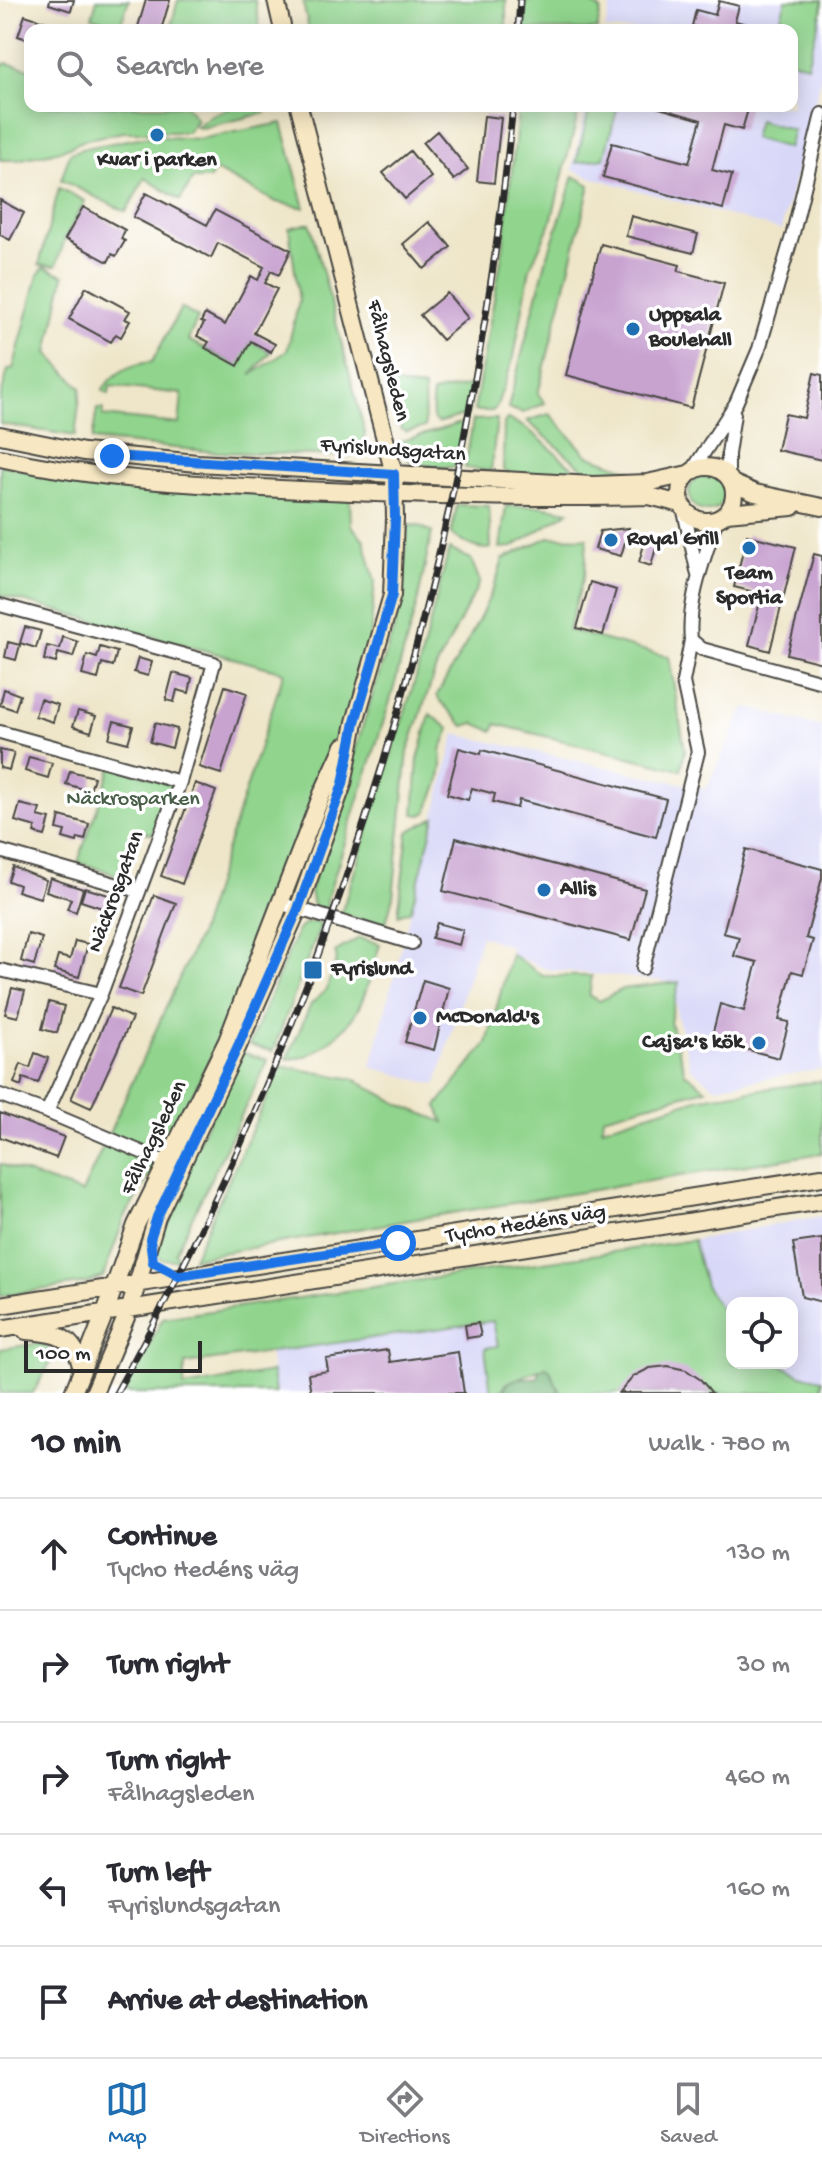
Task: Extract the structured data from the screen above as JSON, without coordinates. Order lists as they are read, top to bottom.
{
  "streets": {
    "main road": ["Fålhagsleden", "Fyrislundsgatan", "Tycho Hedéns väg"],
    "street": ["Näckrosgatan"]
  },
  "crossings": [
    ["Fålhagsleden", "Fyrislundsgatan"],
    ["Fålhagsleden", "Tycho Hedéns väg"]
  ],
  "parks": ["Näckrosparken"],
  "places": {
    "other": [
      "Kvar i parken",
      "Uppsala Boulehall",
      "Royal Grill",
      "Team Sportia",
      "Allis",
      "McDonald's",
      "Cajsa's kök"
    ],
    "transit": ["Fyrislund"]
  },
  "scale_bar": "100 m",
  "page": {
    "search": "Search here",
    "scale": "100 m",
    "heading": ["10 min", "Walk · 780 m"],
    "list": [
      ["Continue", "Tycho Hedéns väg", "130 m"],
      ["Turn right", "30 m"],
      ["Turn right", "Fålhagsleden", "460 m"],
      ["Turn left", "Fyrislundsgatan", "160 m"],
      "Arrive at destination"
    ],
    "nav": ["Map", "Directions", "Saved"]
  }
}
